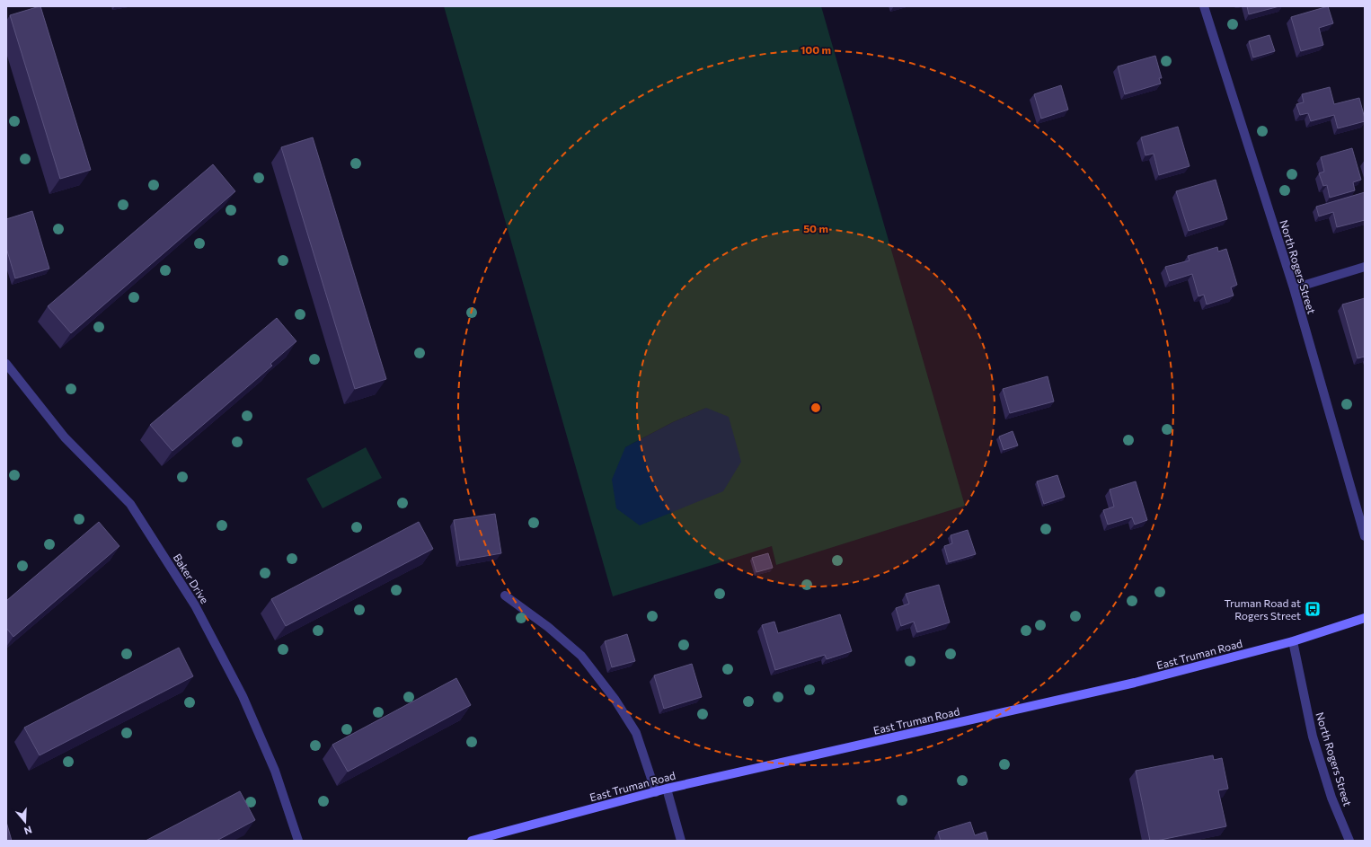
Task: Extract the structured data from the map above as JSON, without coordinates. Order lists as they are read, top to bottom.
{
  "streets": {
    "main road": ["East Truman Road"],
    "street": ["North Rogers Street", "Baker Drive"]
  },
  "crossings": [
    ["North Rogers Street", "East Truman Road"]
  ],
  "places": {
    "bus stop": ["Truman Road at Rogers Street"]
  },
  "north": "bottom",
  "rings": ["100 m", "50 m"]
}
